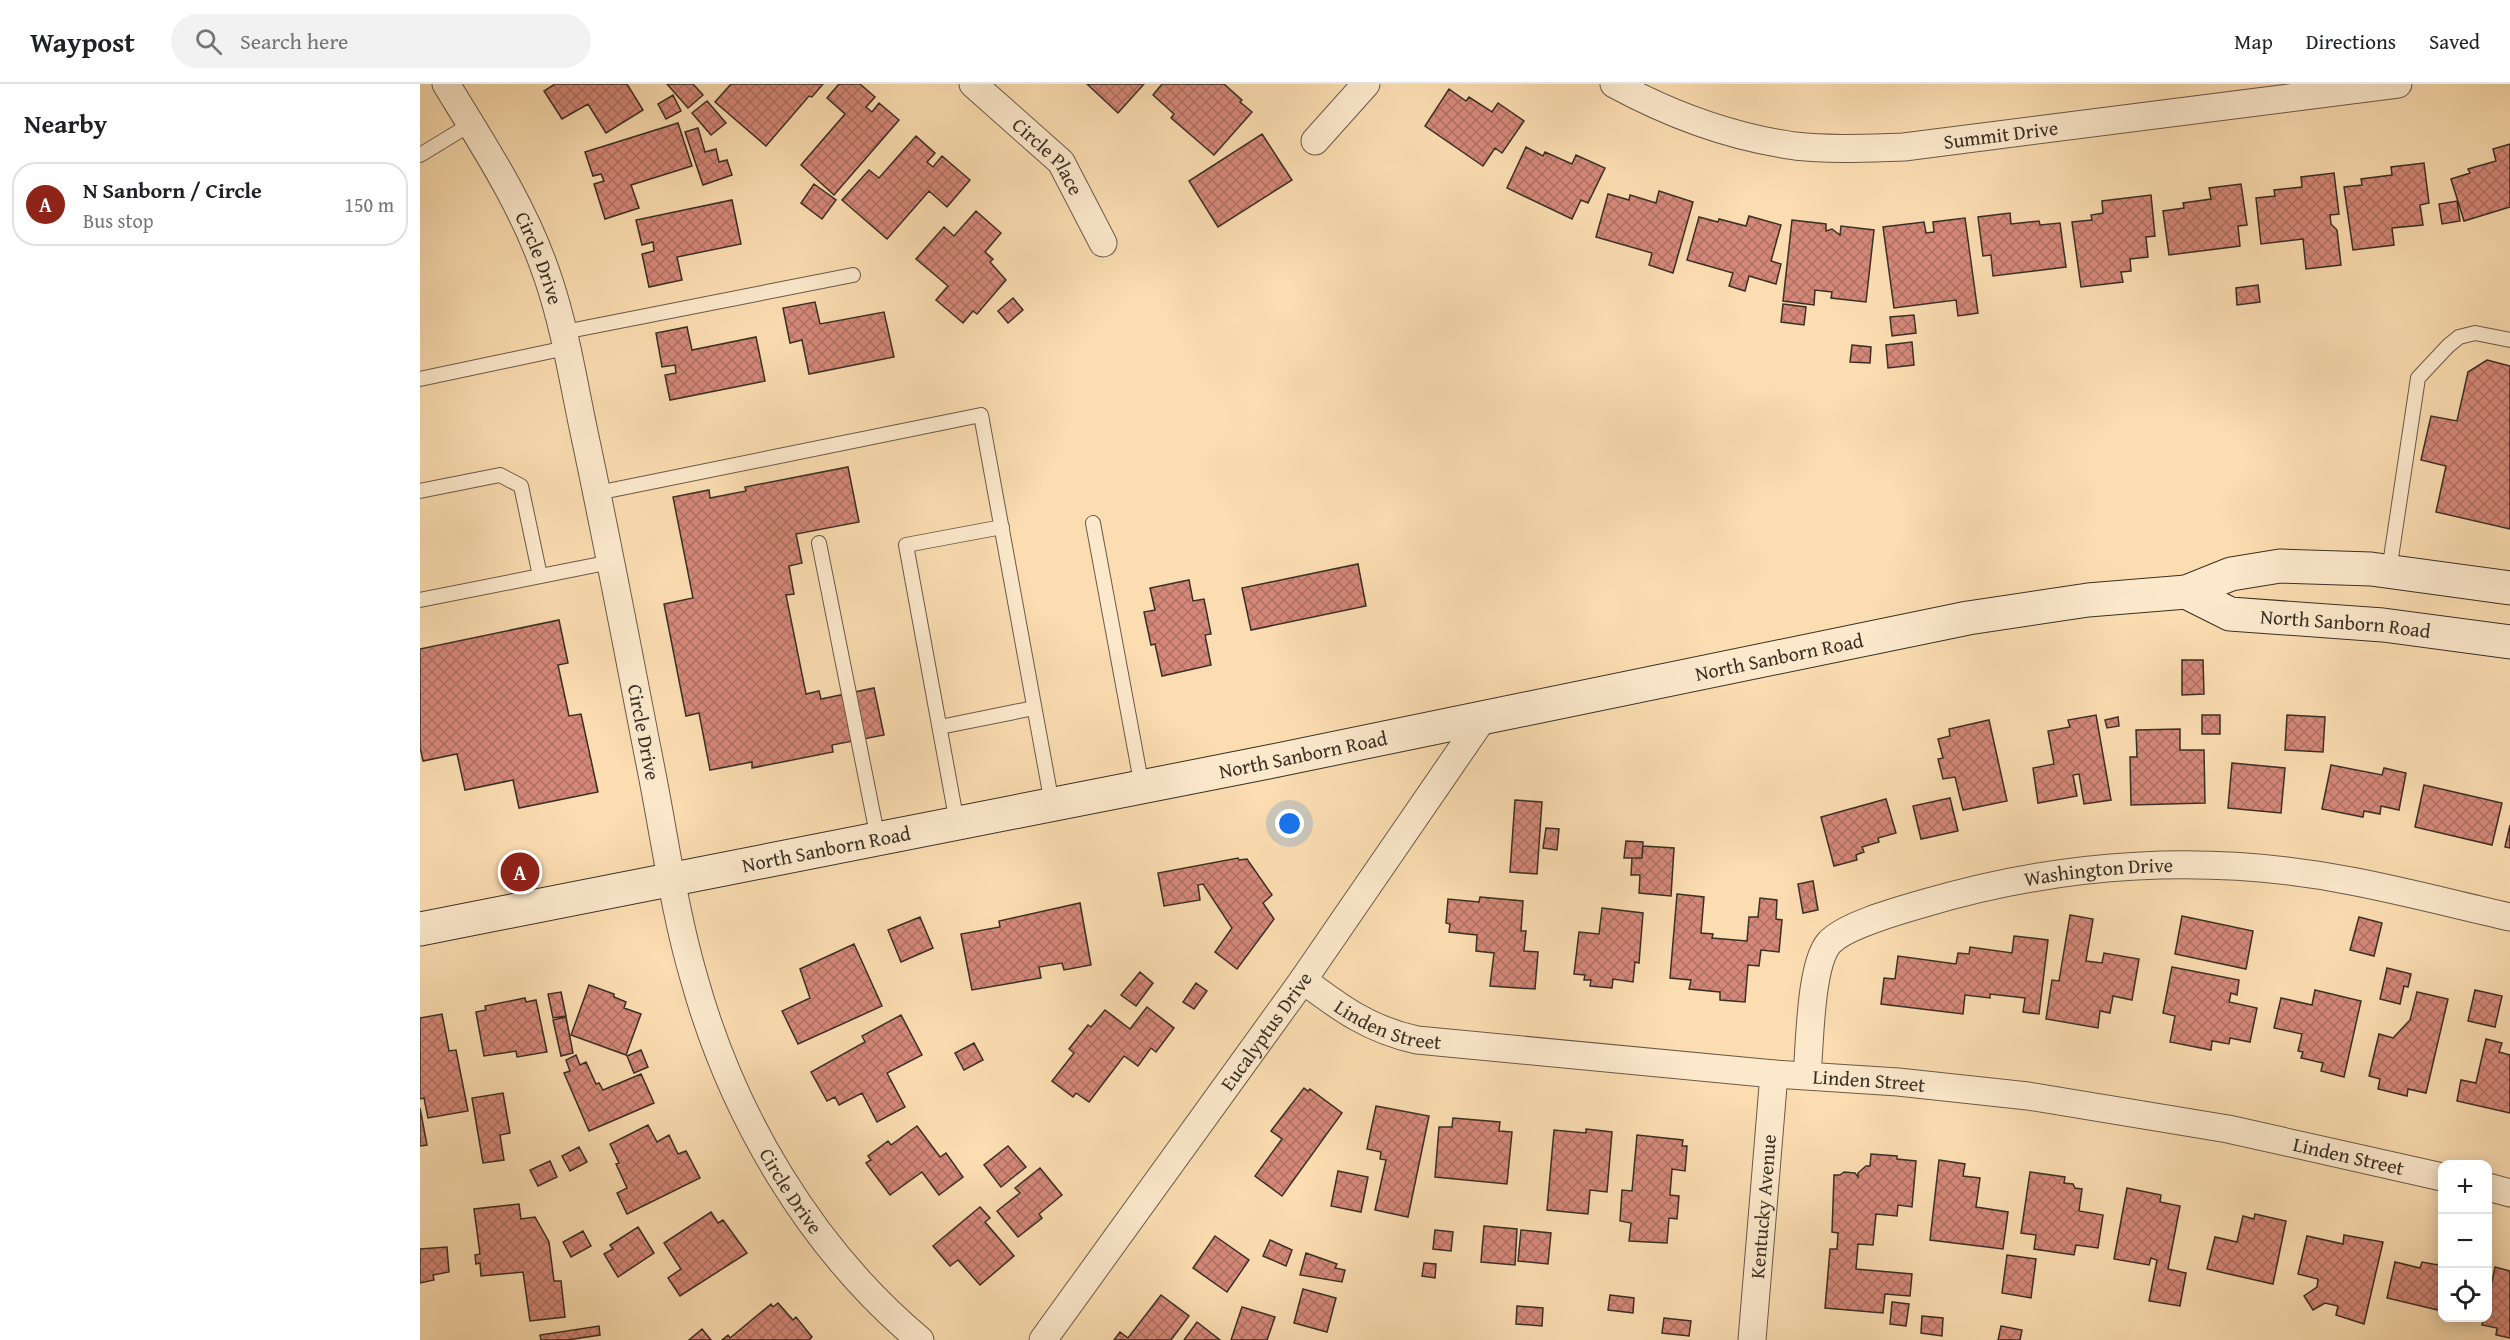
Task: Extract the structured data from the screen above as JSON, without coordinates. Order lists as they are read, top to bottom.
{
  "streets": {
    "main road": ["North Sanborn Road"],
    "street": [
      "Summit Drive",
      "Circle Place",
      "Circle Drive",
      "Washington Drive",
      "Linden Street",
      "Eucalyptus Drive",
      "Kentucky Avenue"
    ]
  },
  "crossings": [
    ["Circle Drive", "North Sanborn Road"],
    ["North Sanborn Road", "Eucalyptus Drive"],
    ["Washington Drive", "Linden Street"],
    ["Linden Street", "Eucalyptus Drive"],
    ["Linden Street", "Kentucky Avenue"]
  ],
  "page": {
    "header": "Waypost",
    "search": "Search here",
    "nav": ["Map", "Directions", "Saved"],
    "heading": "Nearby",
    "list": [
      {
        "mark": "A",
        "name": "N Sanborn / Circle",
        "note": "Bus stop",
        "value": "150 m"
      }
    ],
    "pins": "A",
    "map_buttons": ["+", "−"]
  }
}
